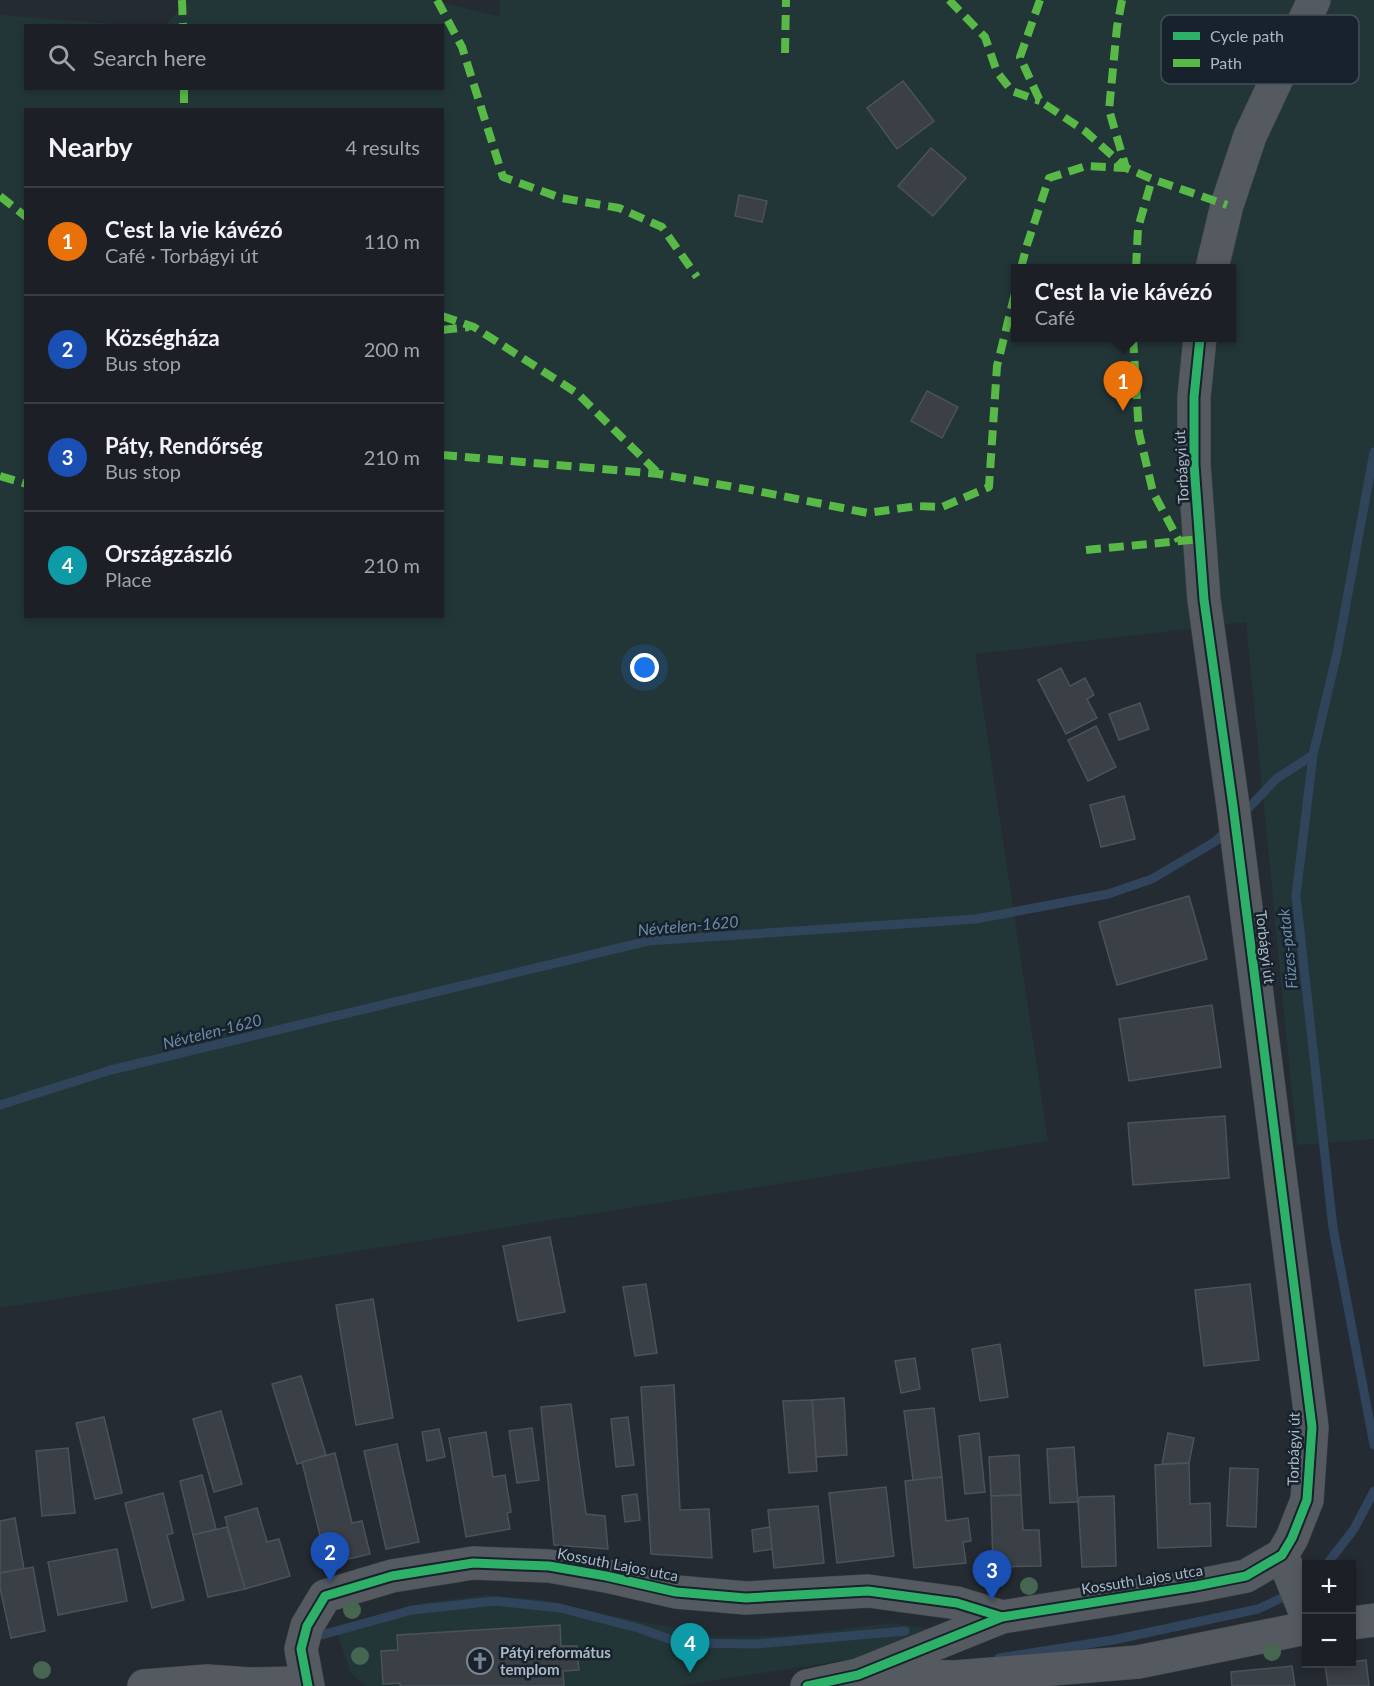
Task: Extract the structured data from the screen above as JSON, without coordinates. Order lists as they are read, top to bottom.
{
  "streets": {
    "street": ["Torbágyi út", "Kossuth Lajos utca"]
  },
  "crossings": [
    ["Torbágyi út", "Kossuth Lajos utca"]
  ],
  "water": ["Névtelen-1620", "Füzes-patak"],
  "places": {
    "church": ["Pátyi református templom"]
  },
  "legend": ["Cycle path", "Path"],
  "page": {
    "search": "Search here",
    "heading": ["Nearby", "4 results"],
    "list": [
      {
        "mark": "1",
        "name": "C'est la vie kávézó",
        "note": "Café · Torbágyi út",
        "value": "110 m"
      },
      {
        "mark": "2",
        "name": "Községháza",
        "note": "Bus stop",
        "value": "200 m"
      },
      {
        "mark": "3",
        "name": "Páty, Rendőrség",
        "note": "Bus stop",
        "value": "210 m"
      },
      {
        "mark": "4",
        "name": "Országzászló",
        "note": "Place",
        "value": "210 m"
      }
    ],
    "popup": ["C'est la vie kávézó", "Café"],
    "pins": [
      "1",
      "2",
      "3",
      "4"
    ],
    "map_buttons": ["+", "−"]
  }
}
